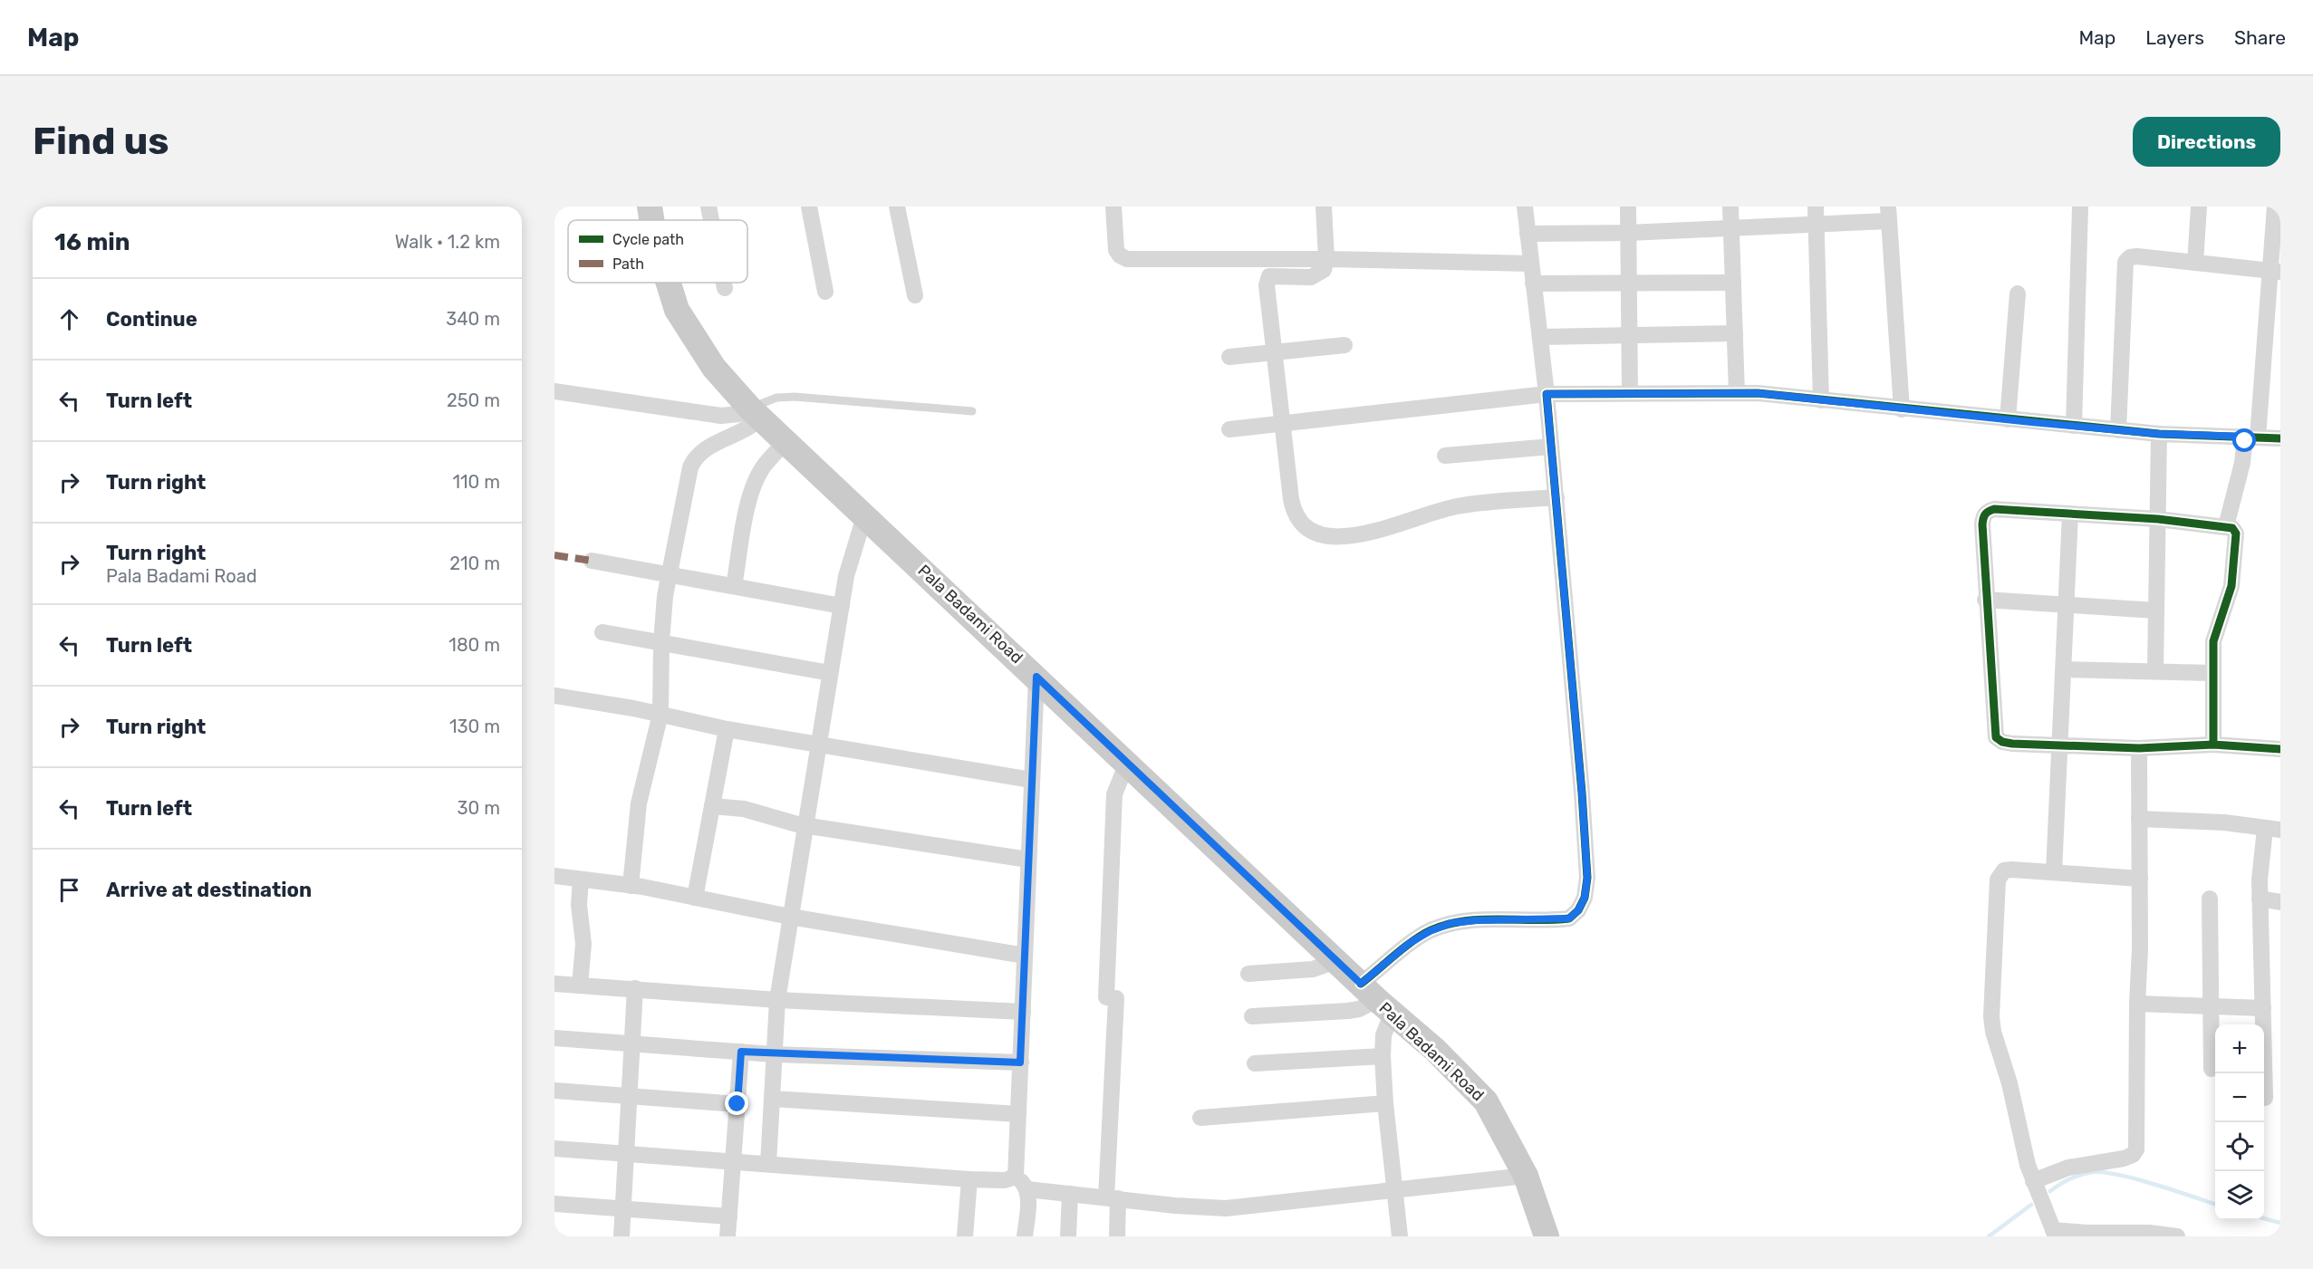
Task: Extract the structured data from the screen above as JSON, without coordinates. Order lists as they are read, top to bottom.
{
  "streets": {
    "main road": ["Pala Badami Road"]
  },
  "legend": ["Cycle path", "Path"],
  "page": {
    "header": "Map",
    "nav": ["Map", "Layers", "Share"],
    "buttons": "Directions",
    "title": "Find us",
    "heading": ["16 min", "Walk · 1.2 km"],
    "list": [
      ["Continue", "340 m"],
      ["Turn left", "250 m"],
      ["Turn right", "110 m"],
      ["Turn right", "Pala Badami Road", "210 m"],
      ["Turn left", "180 m"],
      ["Turn right", "130 m"],
      ["Turn left", "30 m"],
      "Arrive at destination"
    ],
    "map_buttons": ["+", "−"]
  }
}
